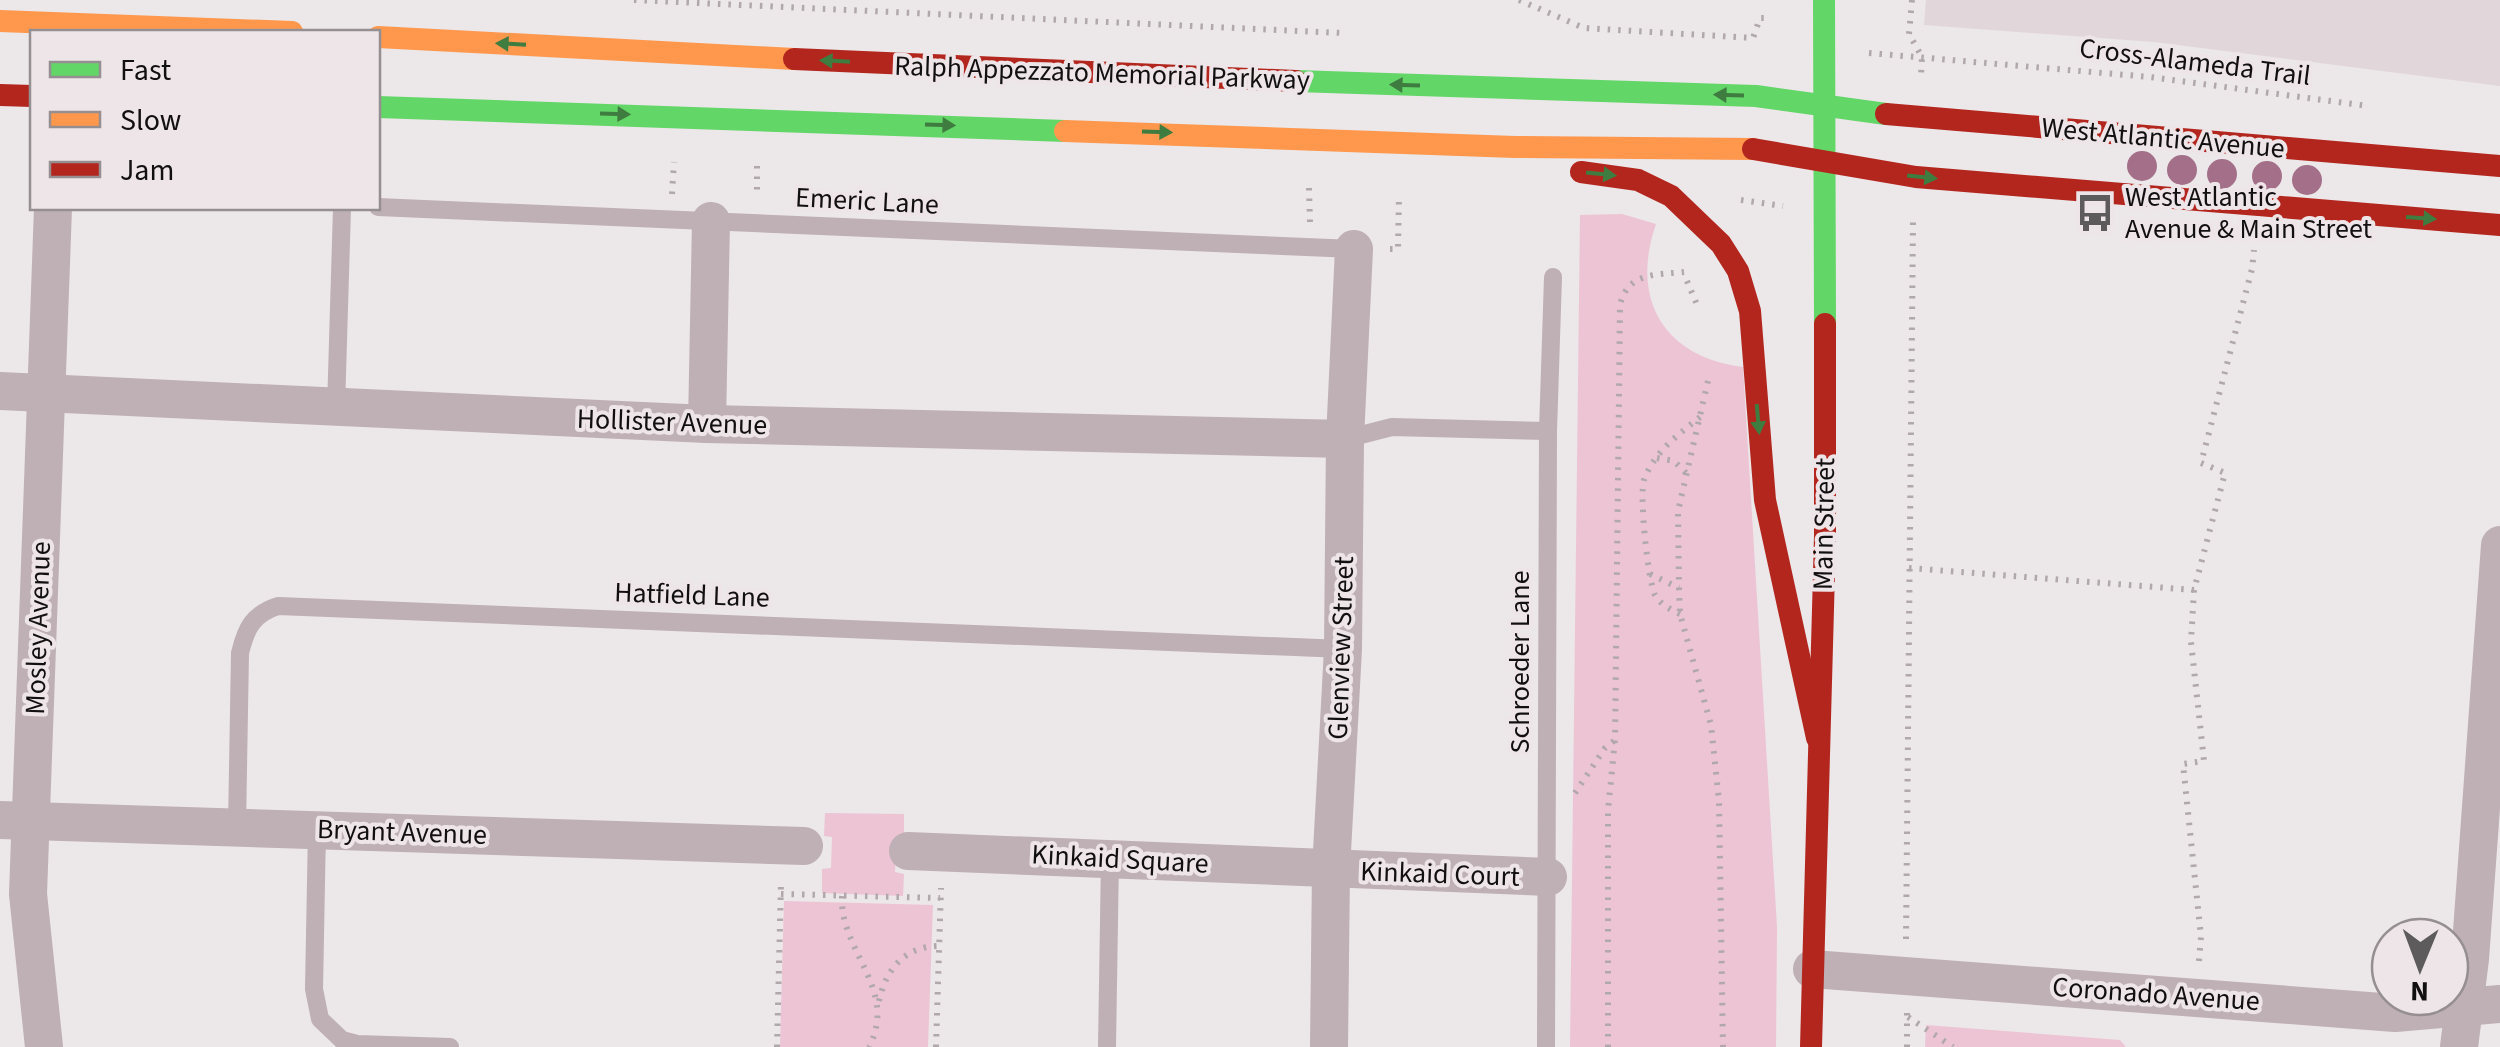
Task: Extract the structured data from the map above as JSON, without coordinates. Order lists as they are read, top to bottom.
{
  "streets": {
    "street": [
      "Ralph Appezzato Memorial Parkway",
      "West Atlantic Avenue",
      "Hollister Avenue",
      "Main Street",
      "Mosley Avenue",
      "Glenview Street",
      "Bryant Avenue",
      "Kinkaid Square",
      "Kinkaid Court",
      "Coronado Avenue"
    ],
    "lane": ["Emeric Lane", "Hatfield Lane", "Schroeder Lane"],
    "path": ["Cross-Alameda Trail"]
  },
  "crossings": [
    ["Ralph Appezzato Memorial Parkway", "West Atlantic Avenue"],
    ["Ralph Appezzato Memorial Parkway", "Main Street"],
    ["West Atlantic Avenue", "Main Street"],
    ["Emeric Lane", "Glenview Street"],
    ["Hollister Avenue", "Mosley Avenue"],
    ["Hollister Avenue", "Glenview Street"],
    ["Main Street", "Coronado Avenue"],
    ["Hatfield Lane", "Glenview Street"],
    ["Hatfield Lane", "Bryant Avenue"],
    ["Mosley Avenue", "Bryant Avenue"],
    ["Glenview Street", "Kinkaid Square"],
    ["Glenview Street", "Kinkaid Court"],
    ["Schroeder Lane", "Kinkaid Court"],
    ["Kinkaid Square", "Kinkaid Court"]
  ],
  "places": {
    "bus stop": ["West Atlantic Avenue & Main Street"]
  },
  "legend": ["Fast", "Slow", "Jam"],
  "north": "bottom"
}
